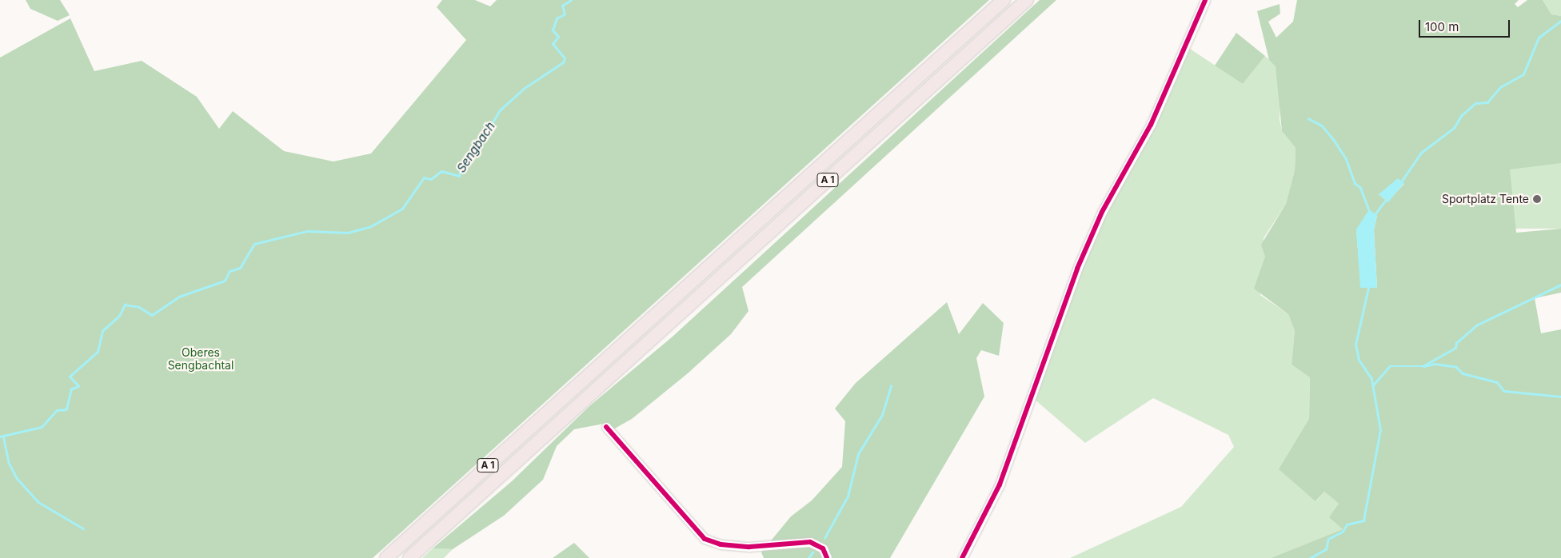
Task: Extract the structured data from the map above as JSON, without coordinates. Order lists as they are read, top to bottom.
{
  "streets": {
    "highway": ["A 1"]
  },
  "water": ["Sengbach"],
  "parks": ["Oberes Sengbachtal"],
  "places": ["Sportplatz Tente"],
  "scale_bar": "100 m"
}
